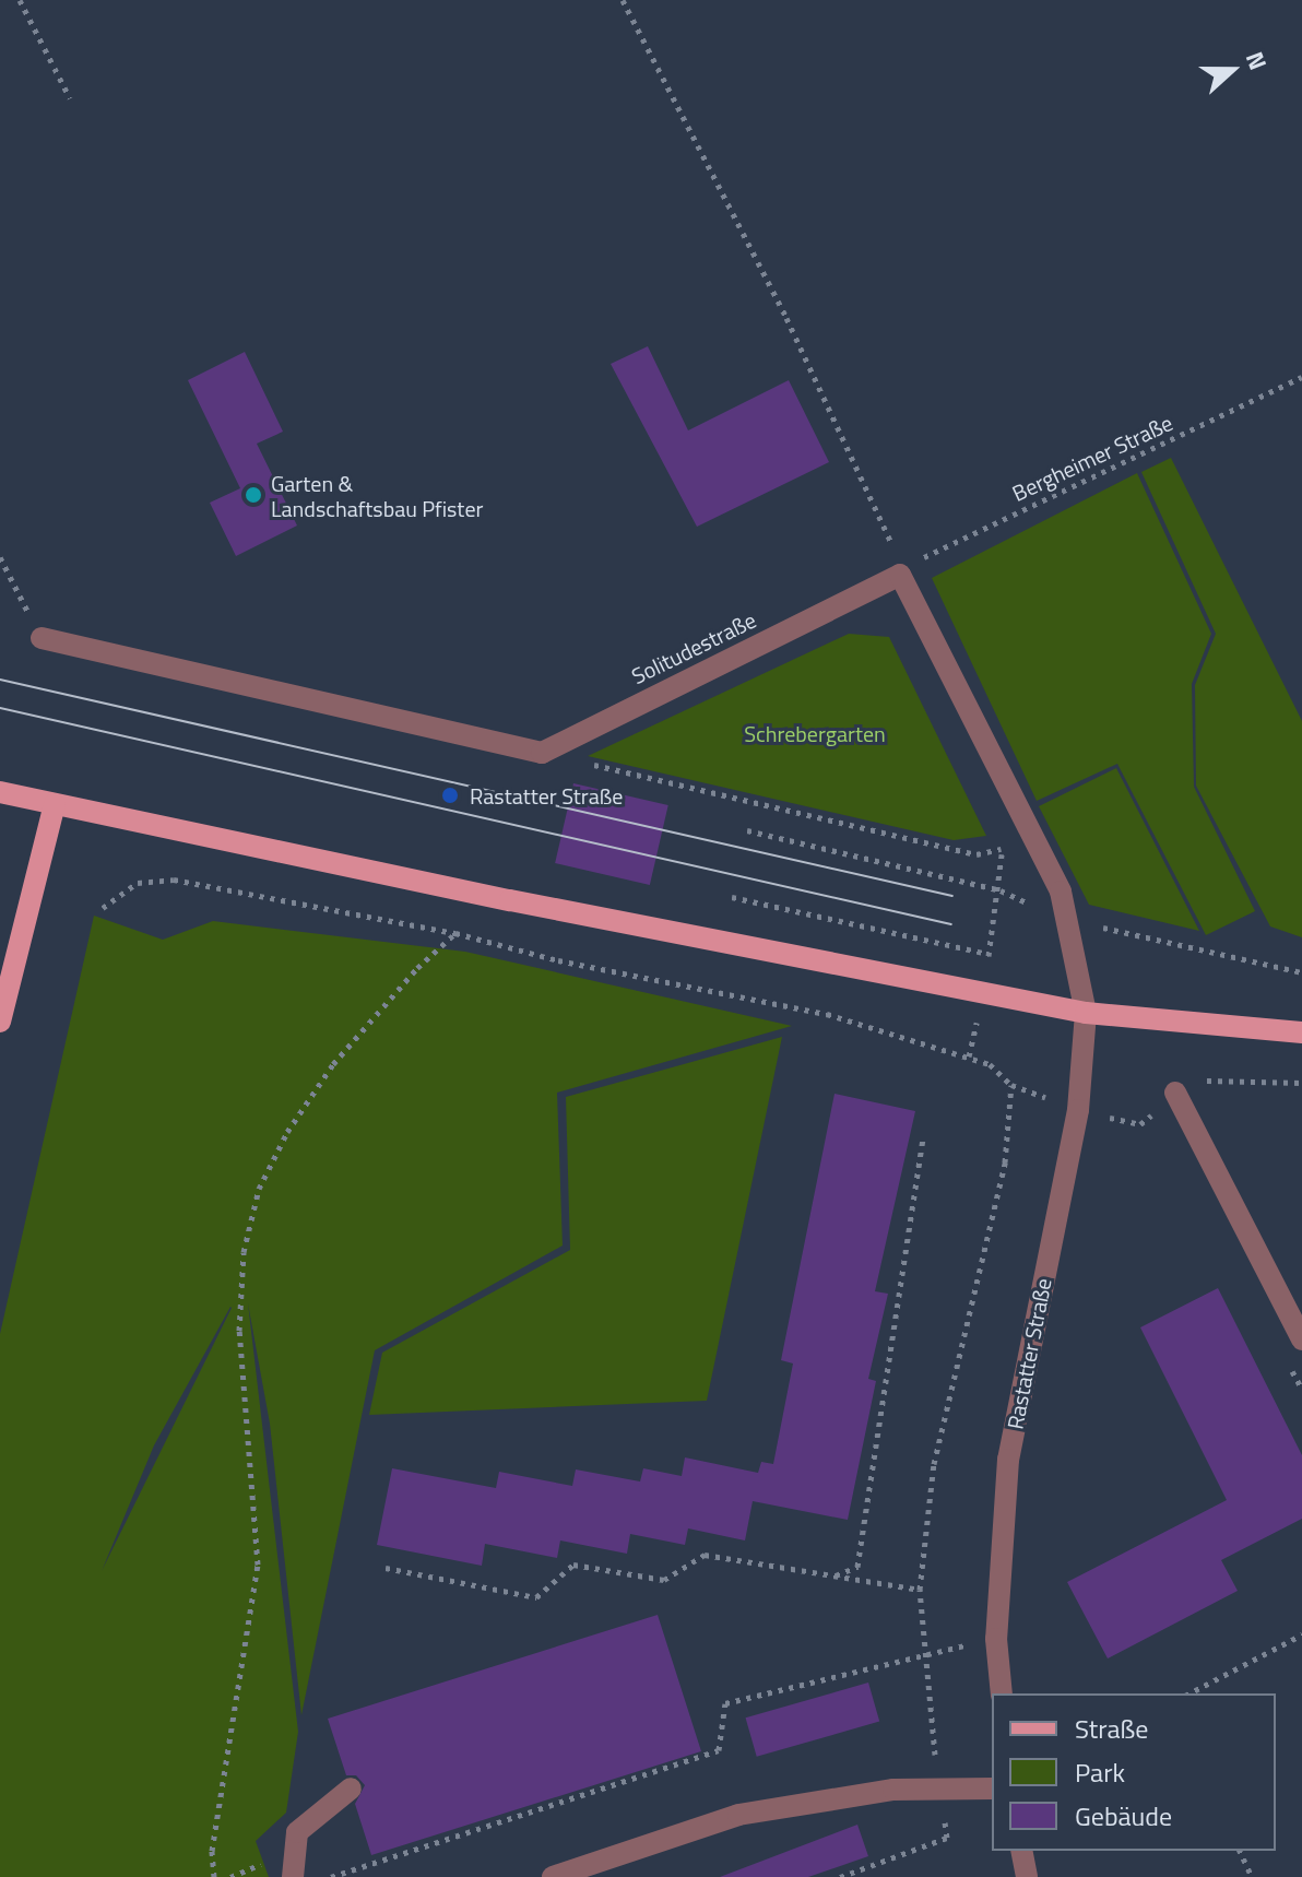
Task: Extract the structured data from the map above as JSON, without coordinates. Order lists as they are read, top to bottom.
{
  "streets": {
    "street": ["Solitudestraße", "Rastatter Straße"],
    "path": ["Bergheimer Straße"]
  },
  "crossings": [
    ["Bergheimer Straße", "Solitudestraße"]
  ],
  "parks": ["Schrebergarten"],
  "places": ["Garten & Landschaftsbau Pfister", "Rastatter Straße"],
  "legend": ["Straße", "Park", "Gebäude"],
  "north": "right"
}
